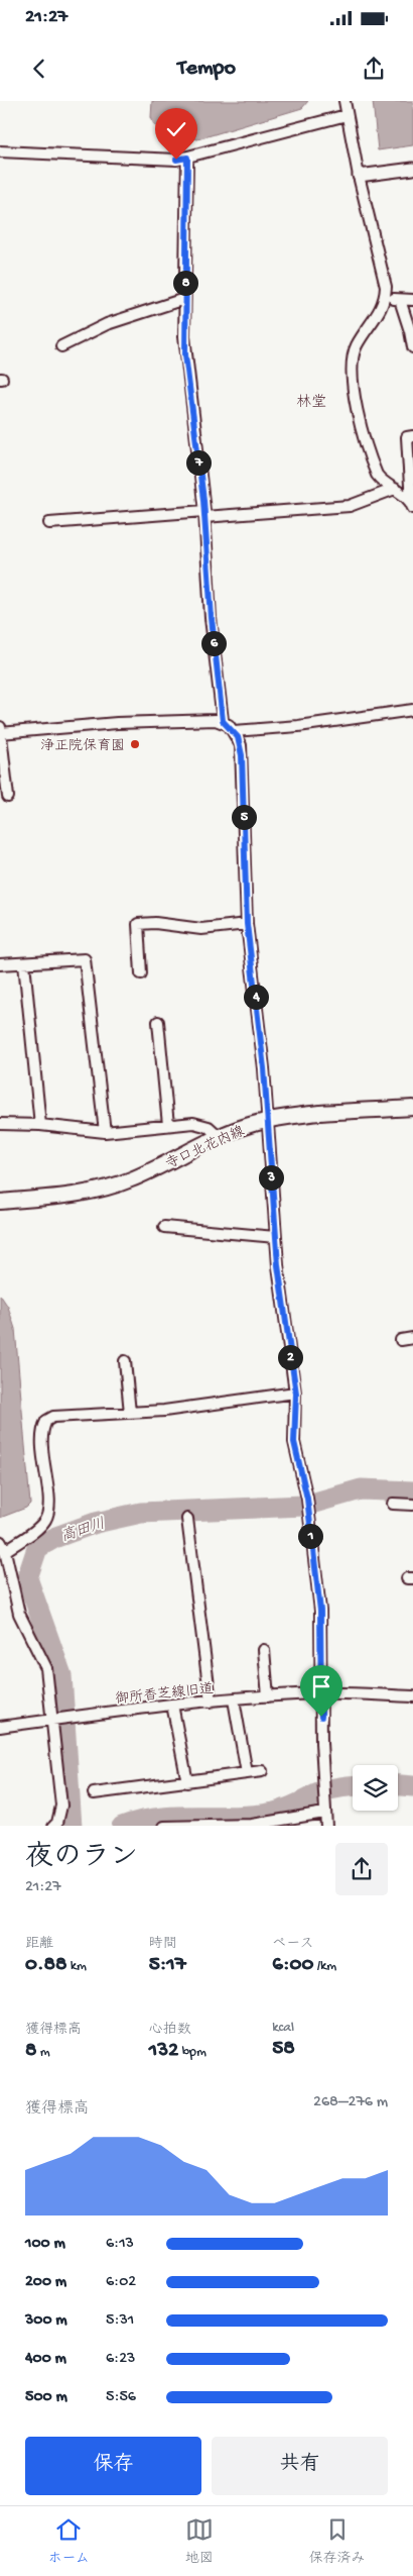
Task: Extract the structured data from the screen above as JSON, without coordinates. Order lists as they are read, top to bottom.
{
  "streets": {
    "main road": ["寺口北花内線"],
    "street": ["御所香芝線旧道"]
  },
  "districts": ["林堂"],
  "water": ["高田川"],
  "places": ["浄正院保育園"],
  "page": {
    "status": "21:27",
    "header": "Tempo",
    "pins": [
      "8",
      "7",
      "6",
      "5",
      "4",
      "3",
      "2",
      "1"
    ],
    "heading": ["夜のラン", "21:27"],
    "stats": [
      ["距離", "0.88 km"],
      ["時間", "5:17"],
      ["ペース", "6:00 /km"],
      ["獲得標高", "8 m"],
      ["心拍数", "132 bpm"],
      ["kcal", "58"]
    ],
    "chart": ["獲得標高", "268–276 m"],
    "list": [
      {
        "name": "100 m",
        "note": "6:13"
      },
      {
        "name": "200 m",
        "note": "6:02"
      },
      {
        "name": "300 m",
        "note": "5:31"
      },
      {
        "name": "400 m",
        "note": "6:23"
      },
      {
        "name": "500 m",
        "note": "5:56"
      }
    ],
    "buttons": ["保存", "共有"],
    "tabs": ["ホーム", "地図", "保存済み"]
  }
}
